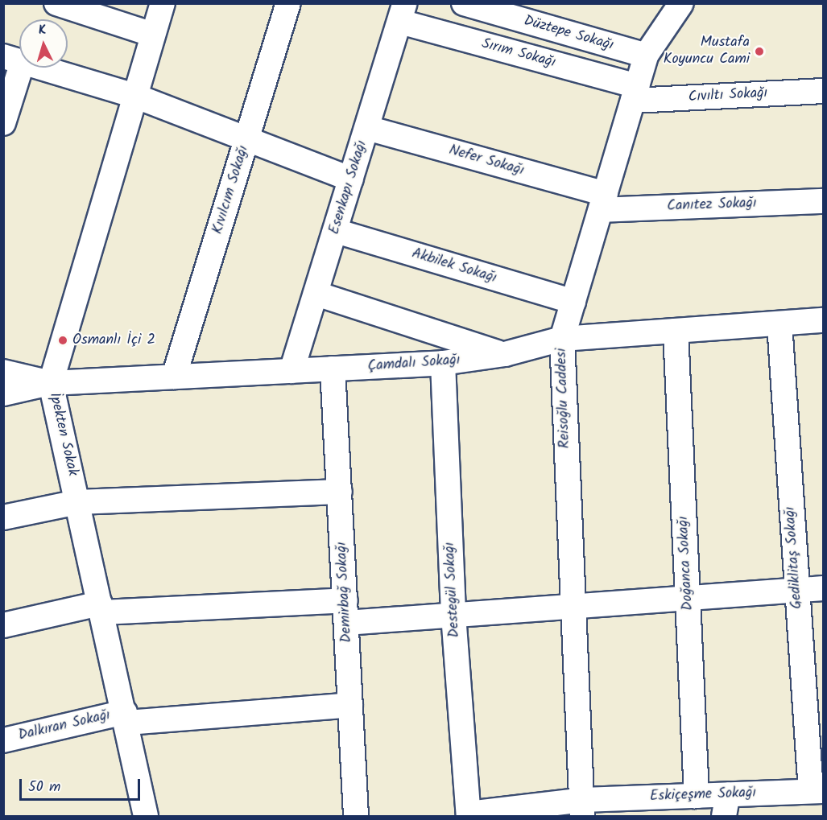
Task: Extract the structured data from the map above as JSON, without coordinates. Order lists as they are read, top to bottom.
{
  "streets": {
    "street": [
      "Düztepe Sokağı",
      "Sırım Sokağı",
      "Cıvıltı Sokağı",
      "Nefer Sokağı",
      "Esenkapı Sokağı",
      "Kıvılcım Sokağı",
      "Canıtez Sokağı",
      "Akbilek Sokağı",
      "Çamdalı Sokağı",
      "Reisoğlu Caddesi",
      "İpekten Sokak",
      "Gediklitaş Sokağı",
      "Doğanca Sokağı",
      "Destegül Sokağı",
      "Demirbağ Sokağı",
      "Dalkıran Sokağı",
      "Eskiçeşme Sokağı"
    ]
  },
  "crossings": [
    ["Düztepe Sokağı", "Reisoğlu Caddesi"],
    ["Sırım Sokağı", "Cıvıltı Sokağı"],
    ["Sırım Sokağı", "Esenkapı Sokağı"],
    ["Sırım Sokağı", "Reisoğlu Caddesi"],
    ["Cıvıltı Sokağı", "Reisoğlu Caddesi"],
    ["Nefer Sokağı", "Esenkapı Sokağı"],
    ["Nefer Sokağı", "Canıtez Sokağı"],
    ["Nefer Sokağı", "Reisoğlu Caddesi"],
    ["Esenkapı Sokağı", "Akbilek Sokağı"],
    ["Esenkapı Sokağı", "Çamdalı Sokağı"],
    ["Kıvılcım Sokağı", "Çamdalı Sokağı"],
    ["Canıtez Sokağı", "Reisoğlu Caddesi"],
    ["Akbilek Sokağı", "Reisoğlu Caddesi"],
    ["Çamdalı Sokağı", "Reisoğlu Caddesi"],
    ["Çamdalı Sokağı", "İpekten Sokak"],
    ["Çamdalı Sokağı", "Gediklitaş Sokağı"],
    ["Çamdalı Sokağı", "Doğanca Sokağı"],
    ["Çamdalı Sokağı", "Destegül Sokağı"],
    ["Çamdalı Sokağı", "Demirbağ Sokağı"],
    ["Reisoğlu Caddesi", "Eskiçeşme Sokağı"],
    ["İpekten Sokak", "Dalkıran Sokağı"],
    ["Gediklitaş Sokağı", "Eskiçeşme Sokağı"],
    ["Doğanca Sokağı", "Eskiçeşme Sokağı"],
    ["Destegül Sokağı", "Eskiçeşme Sokağı"],
    ["Demirbağ Sokağı", "Dalkıran Sokağı"]
  ],
  "places": ["Mustafa Koyuncu Cami", "Osmanlı İçi 2"],
  "scale_bar": "50 m",
  "north": "top"
}
